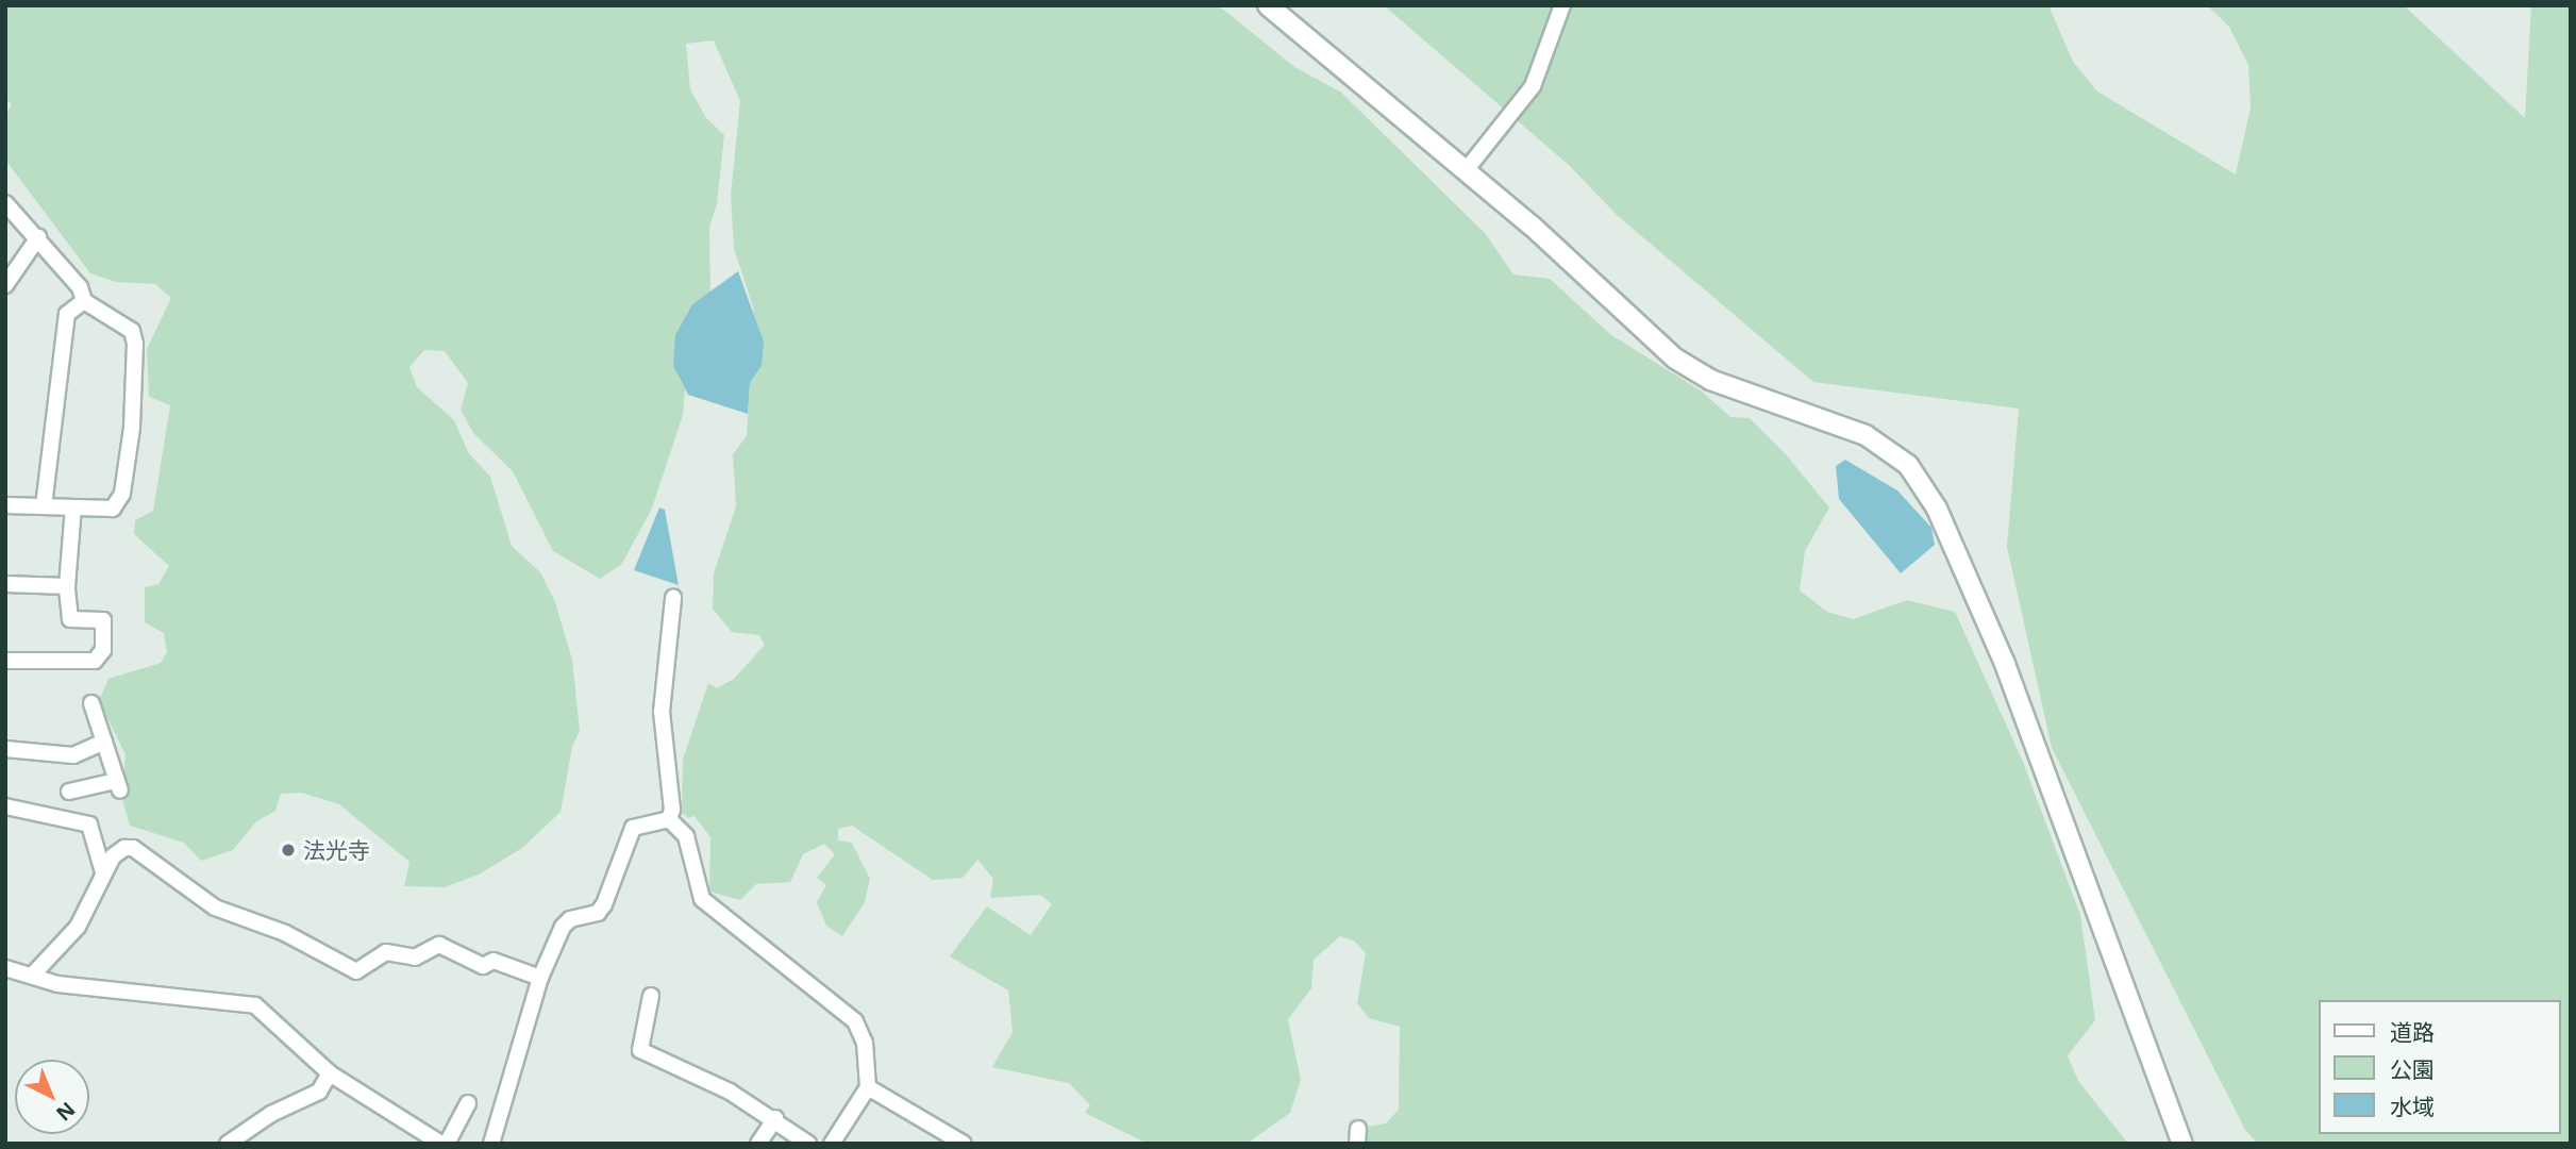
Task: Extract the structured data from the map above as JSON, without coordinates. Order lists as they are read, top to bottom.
{
  "places": ["法光寺"],
  "legend": ["道路", "公園", "水域"],
  "north": "bottom right"
}
